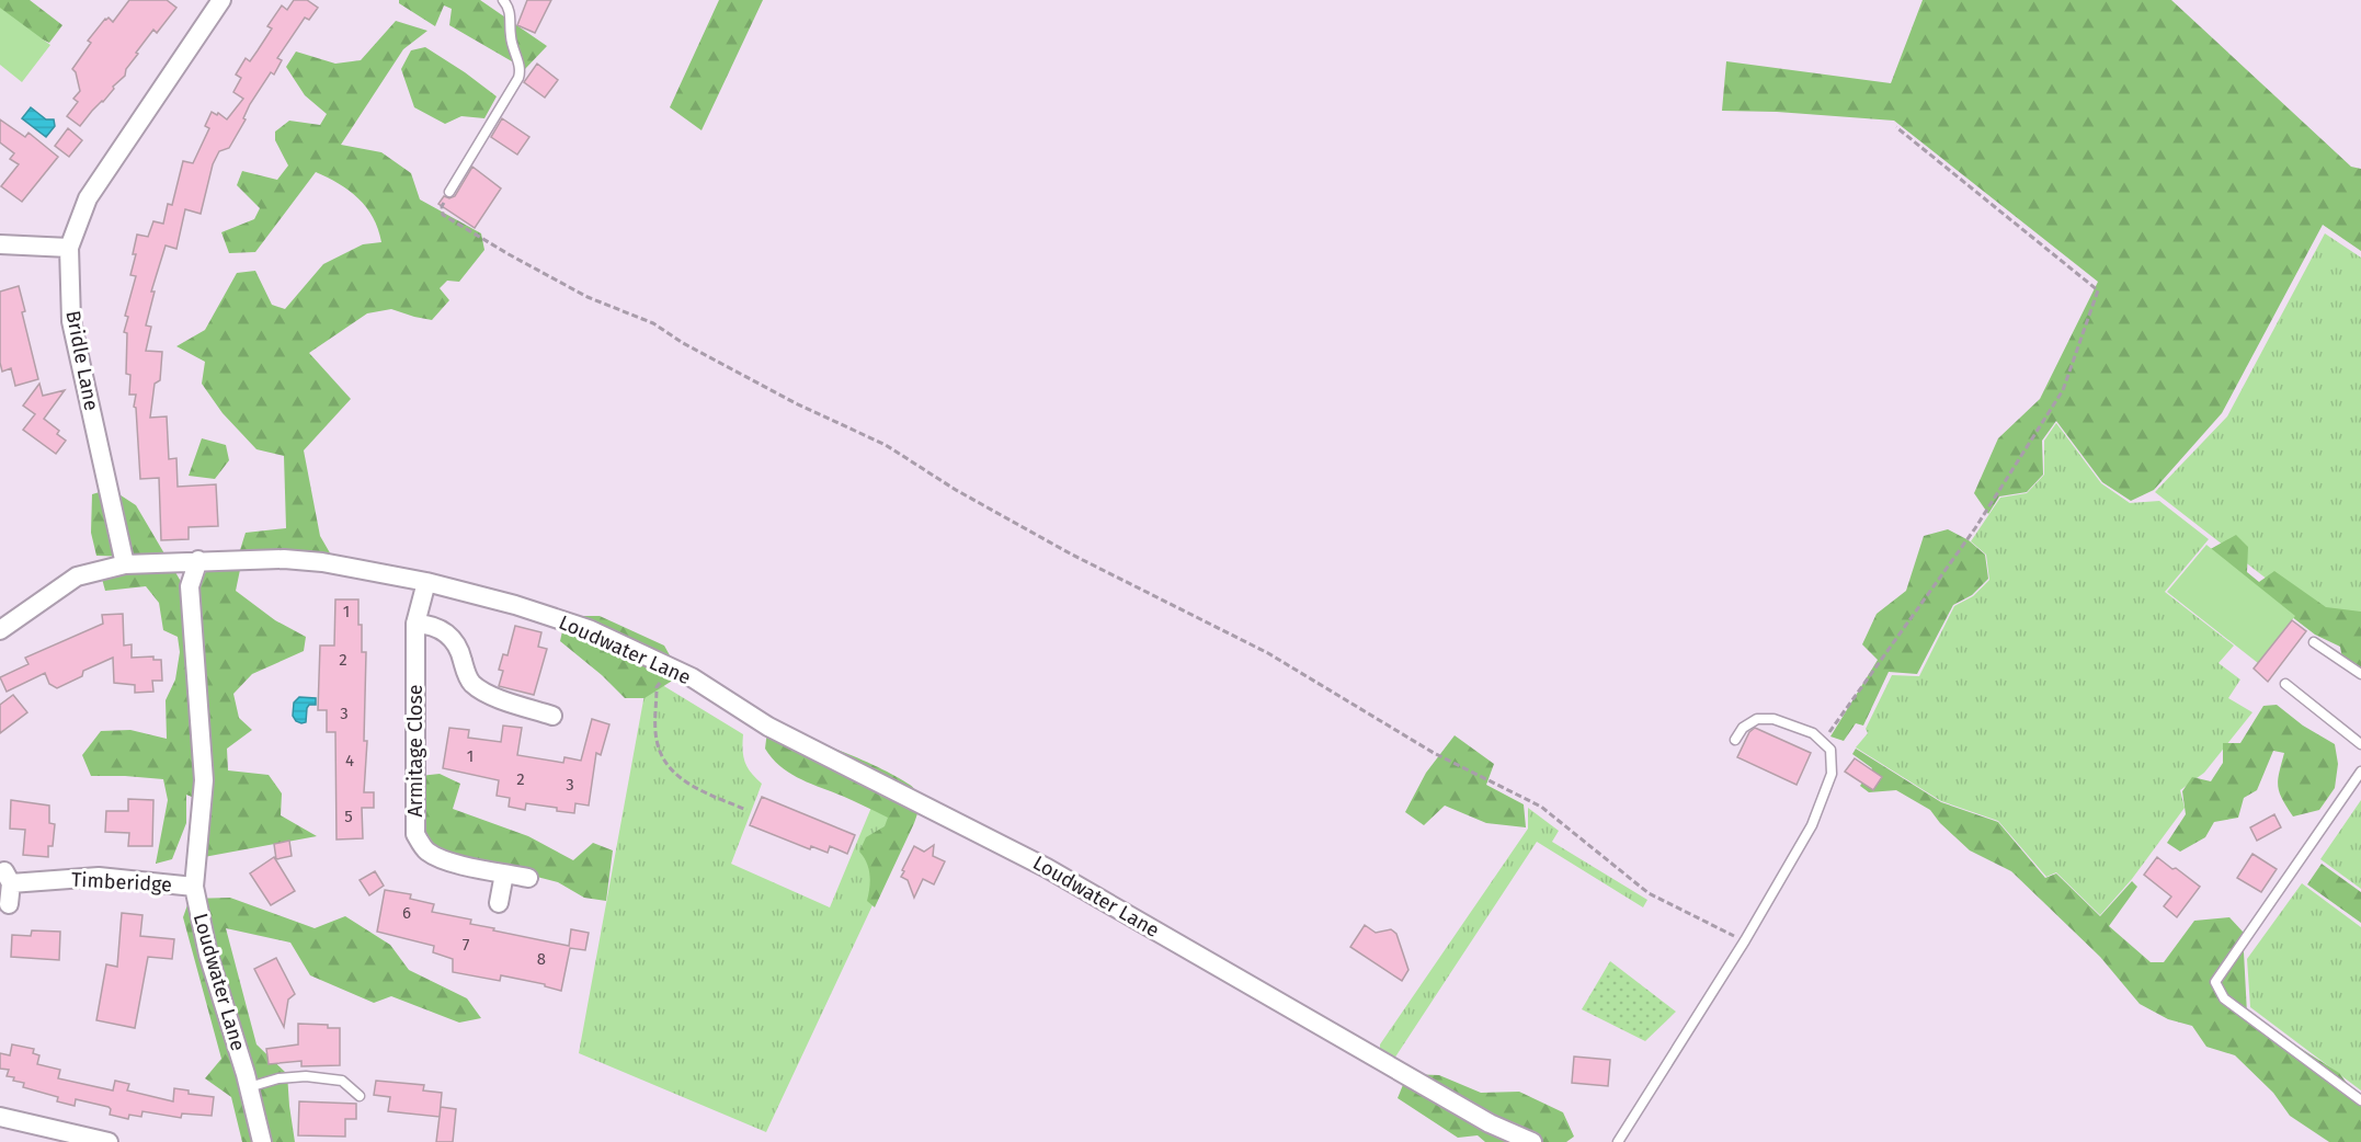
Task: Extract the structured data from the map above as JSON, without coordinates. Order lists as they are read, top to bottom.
{
  "streets": {
    "street": [
      "Bridle Lane",
      "Loudwater Lane",
      "Armitage Close",
      "Timberidge"
    ]
  },
  "crossings": [
    ["Loudwater Lane", "Armitage Close"],
    ["Loudwater Lane", "Timberidge"]
  ],
  "house_numbers": [
    "1",
    "2",
    "3",
    "1",
    "4",
    "2",
    "3",
    "5",
    "6",
    "7",
    "8"
  ]
}
